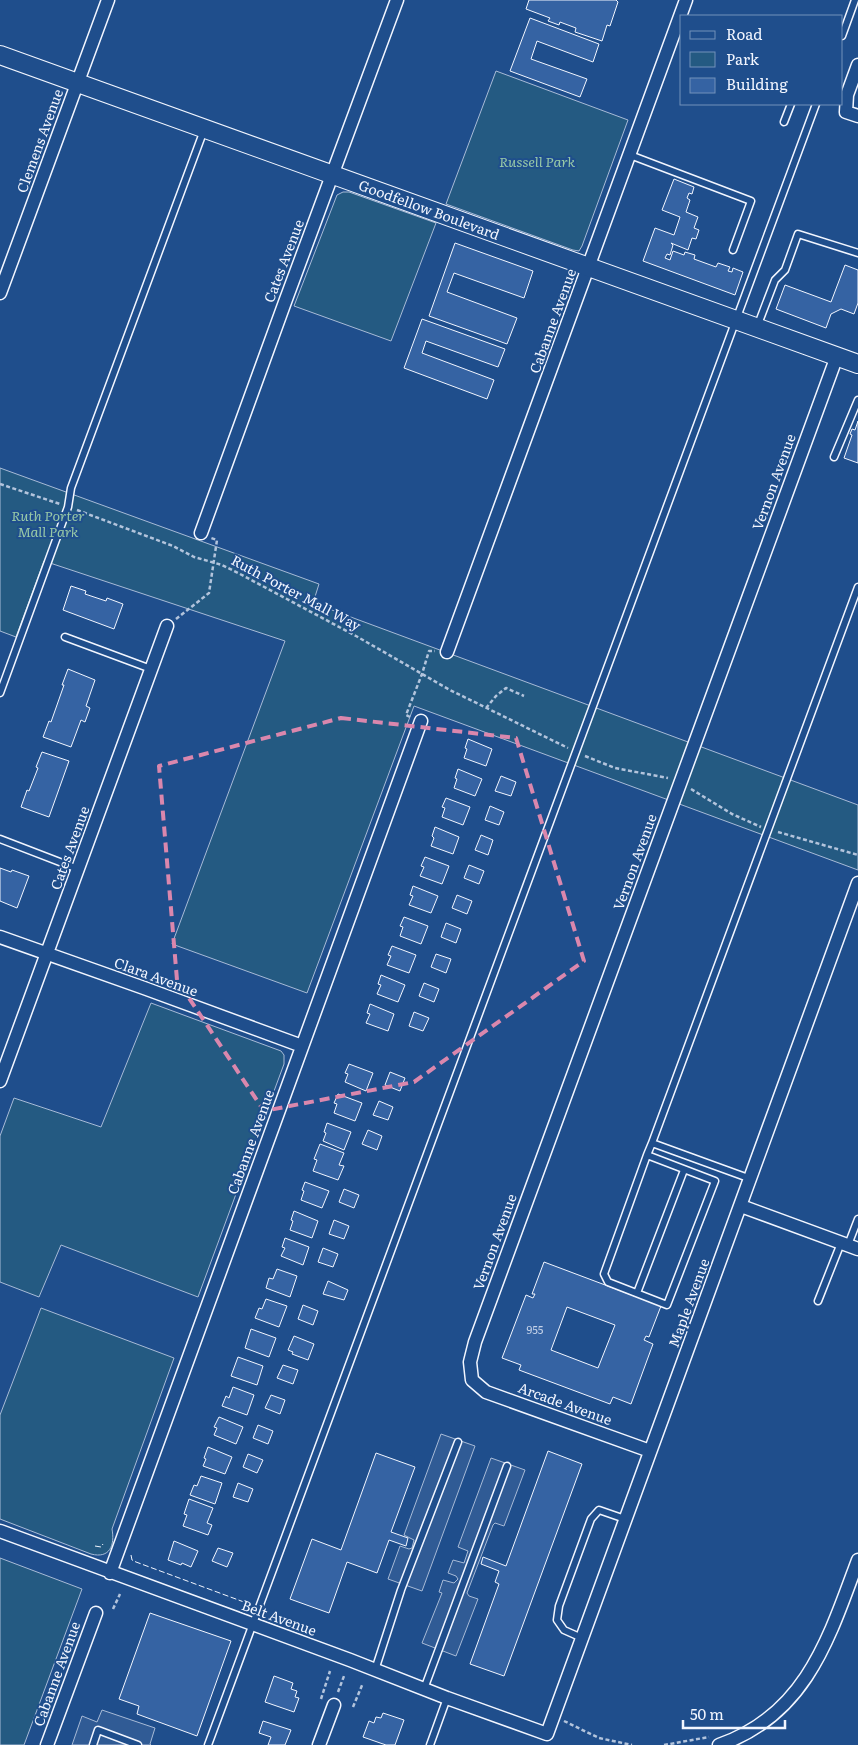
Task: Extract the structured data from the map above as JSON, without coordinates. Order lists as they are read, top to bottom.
{
  "streets": {
    "main road": ["Goodfellow Boulevard"],
    "street": [
      "Clemens Avenue",
      "Cates Avenue",
      "Cabanne Avenue",
      "Vernon Avenue",
      "Clara Avenue",
      "Maple Avenue",
      "Arcade Avenue",
      "Belt Avenue"
    ],
    "path": ["Ruth Porter Mall Way"]
  },
  "crossings": [
    ["Clemens Avenue", "Goodfellow Boulevard"],
    ["Goodfellow Boulevard", "Cates Avenue"],
    ["Goodfellow Boulevard", "Cabanne Avenue"],
    ["Goodfellow Boulevard", "Vernon Avenue"],
    ["Cates Avenue", "Clara Avenue"],
    ["Cabanne Avenue", "Clara Avenue"],
    ["Cabanne Avenue", "Belt Avenue"],
    ["Vernon Avenue", "Arcade Avenue"],
    ["Maple Avenue", "Arcade Avenue"],
    ["Maple Avenue", "Belt Avenue"]
  ],
  "parks": ["Russell Park", "Ruth Porter Mall Park"],
  "house_numbers": ["955"],
  "legend": ["Road", "Park", "Building"],
  "scale_bar": "50 m"
}
